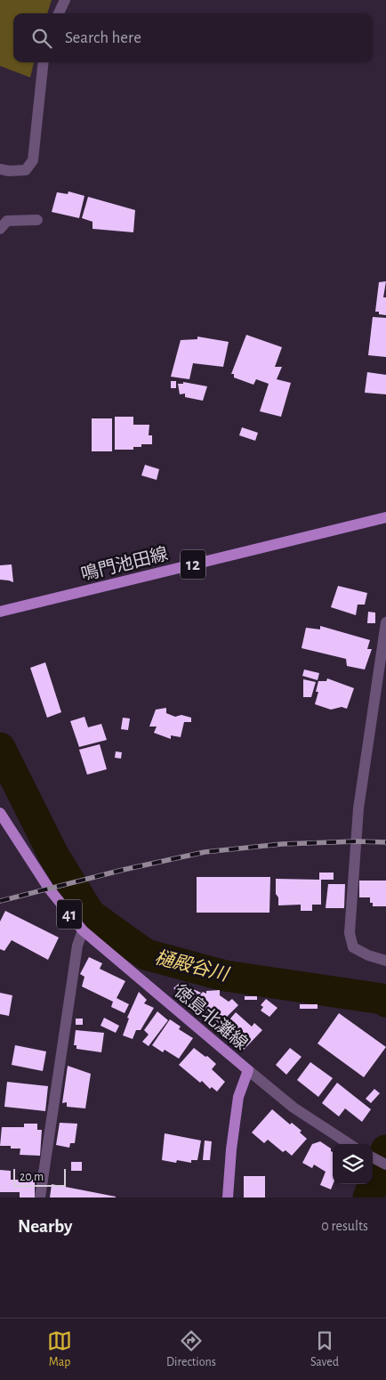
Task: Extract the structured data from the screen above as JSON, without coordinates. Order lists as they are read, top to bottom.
{
  "streets": {
    "main road": [
      "鳴門池田線",
      "12",
      "41",
      "徳島北灘線"
    ]
  },
  "water": ["樋殿谷川"],
  "scale_bar": "20 m",
  "page": {
    "search": "Search here",
    "scale": "20 m",
    "heading": ["Nearby", "0 results"],
    "nav": ["Map", "Directions", "Saved"]
  }
}
